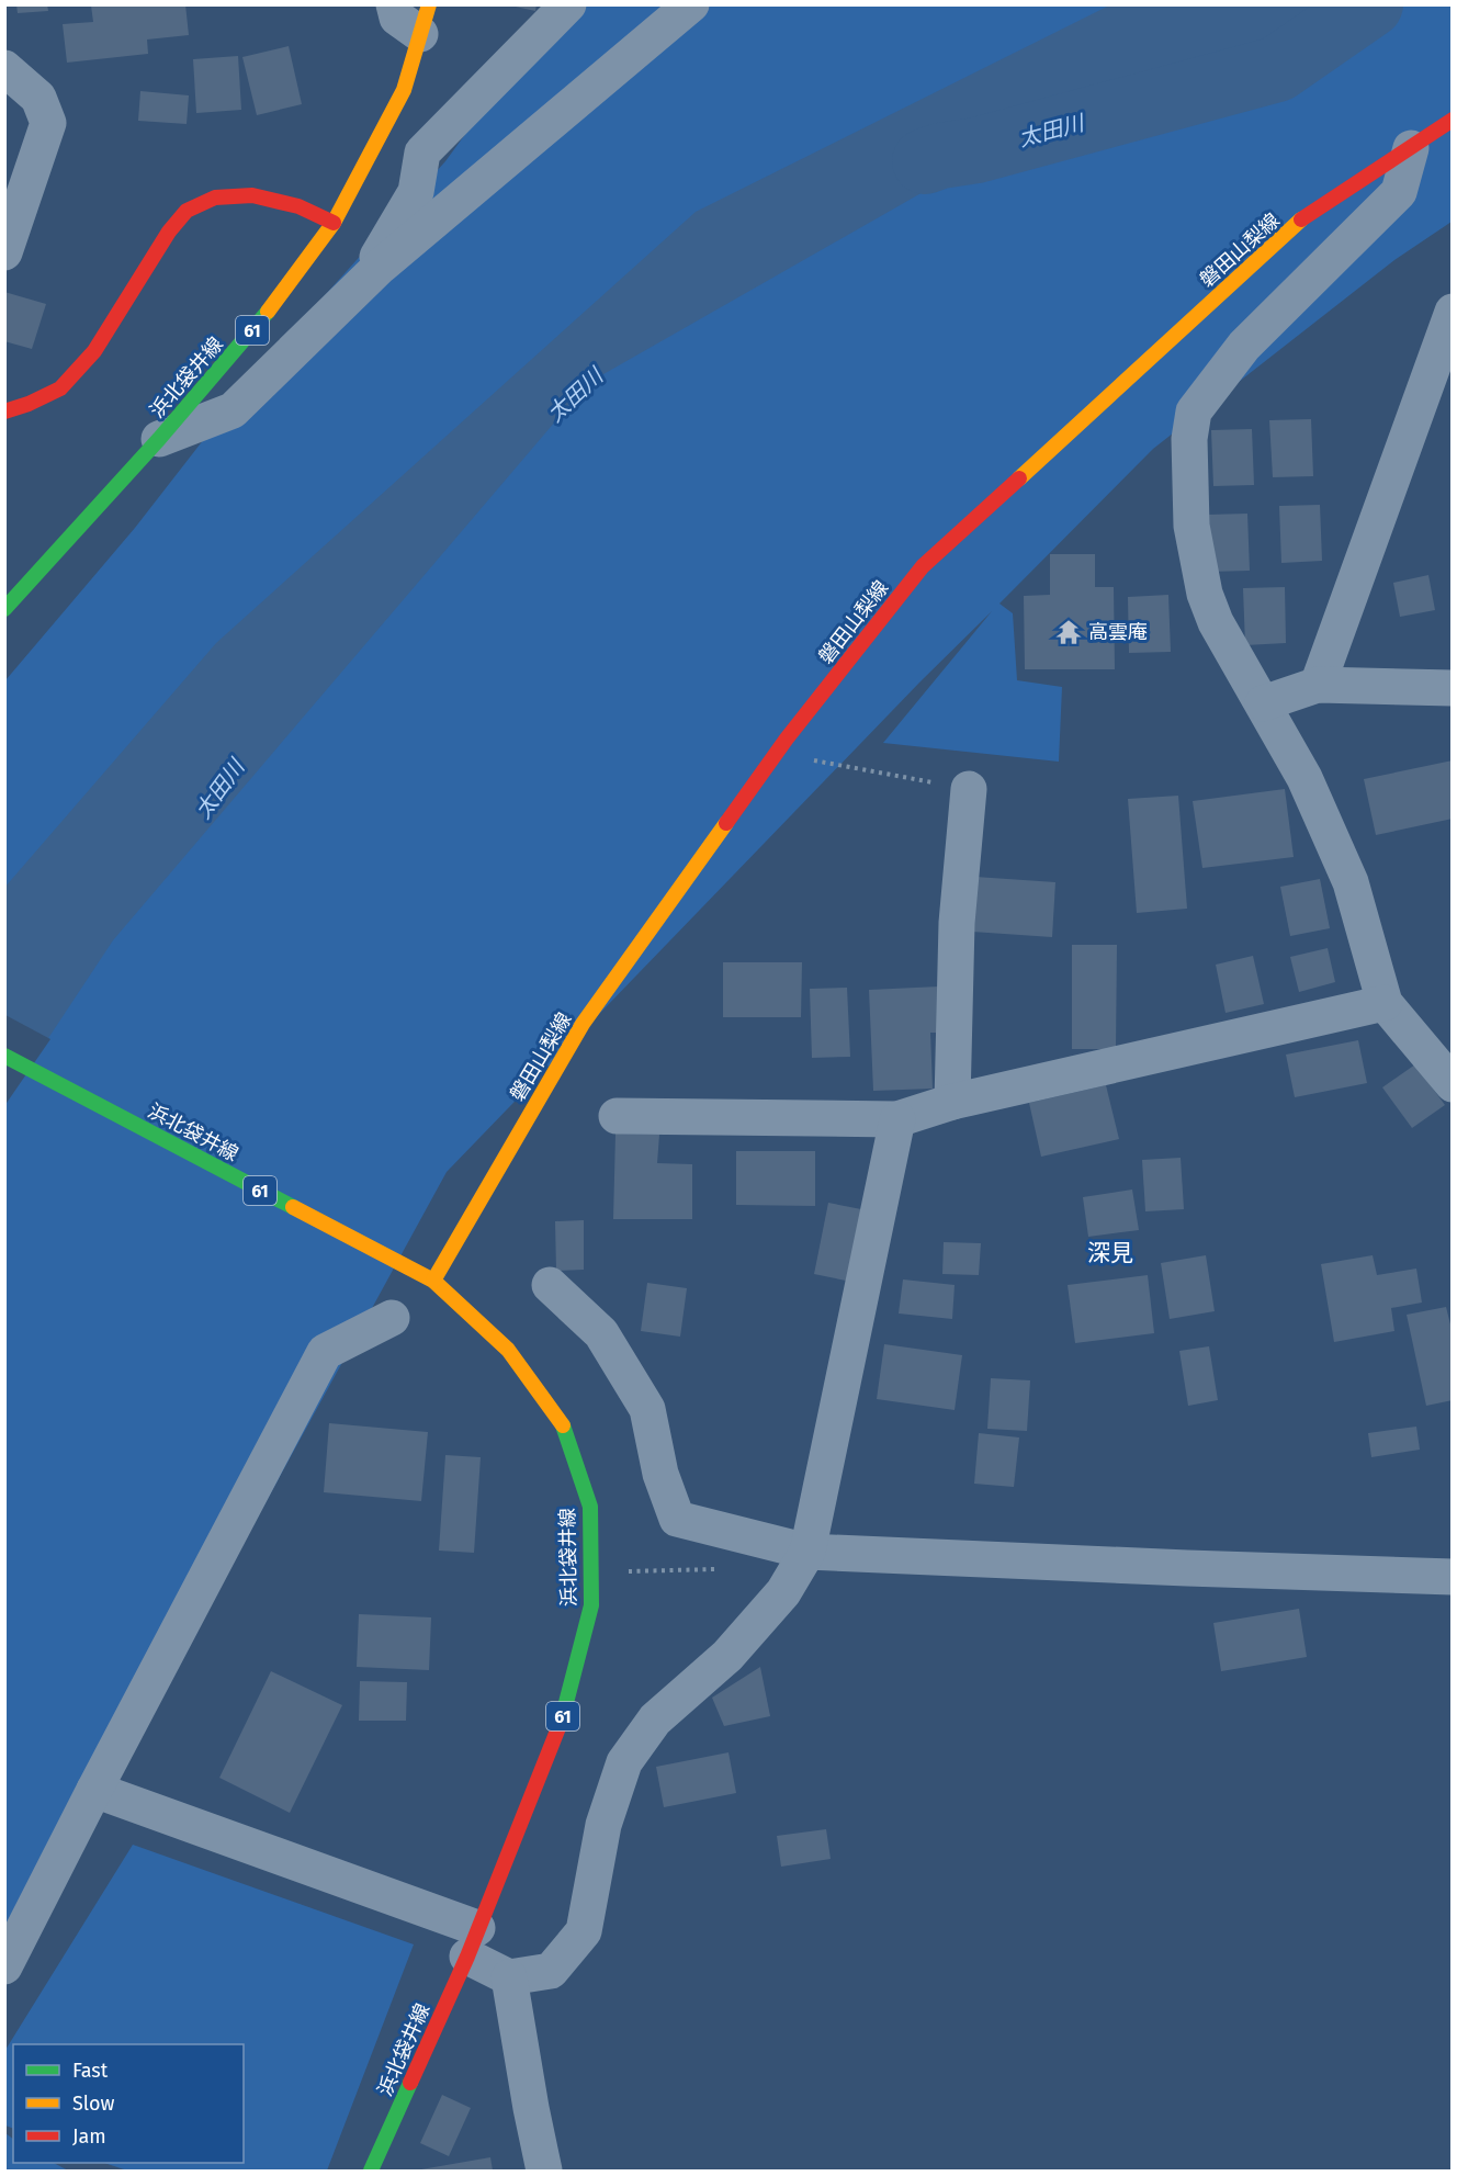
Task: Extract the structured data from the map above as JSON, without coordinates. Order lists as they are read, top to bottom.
{
  "streets": {
    "main road": ["磐田山梨線", "61", "浜北袋井線"]
  },
  "crossings": [
    ["磐田山梨線", "浜北袋井線"]
  ],
  "districts": ["深見"],
  "water": ["太田川"],
  "places": {
    "temple": ["高雲庵"]
  },
  "legend": ["Fast", "Slow", "Jam"]
}
